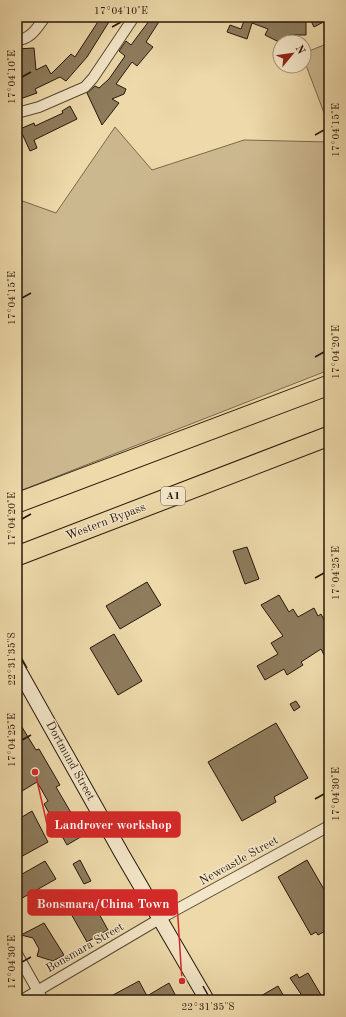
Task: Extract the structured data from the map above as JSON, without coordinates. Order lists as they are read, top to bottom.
{
  "streets": {
    "highway": ["A1", "Western Bypass"],
    "street": ["Dortmund Street", "Newcastle Street", "Bonsmara Street"]
  },
  "crossings": [
    ["Dortmund Street", "Newcastle Street"],
    ["Dortmund Street", "Bonsmara Street"],
    ["Newcastle Street", "Bonsmara Street"]
  ],
  "places": ["Landrover workshop", "Bonsmara/China Town"],
  "north": "top right",
  "coordinates": [
    "17°04'10\"E",
    "17°04'15\"E",
    "17°04'20\"E",
    "17°04'25\"E",
    "22°31'35\"S",
    "17°04'30\"E"
  ]
}
